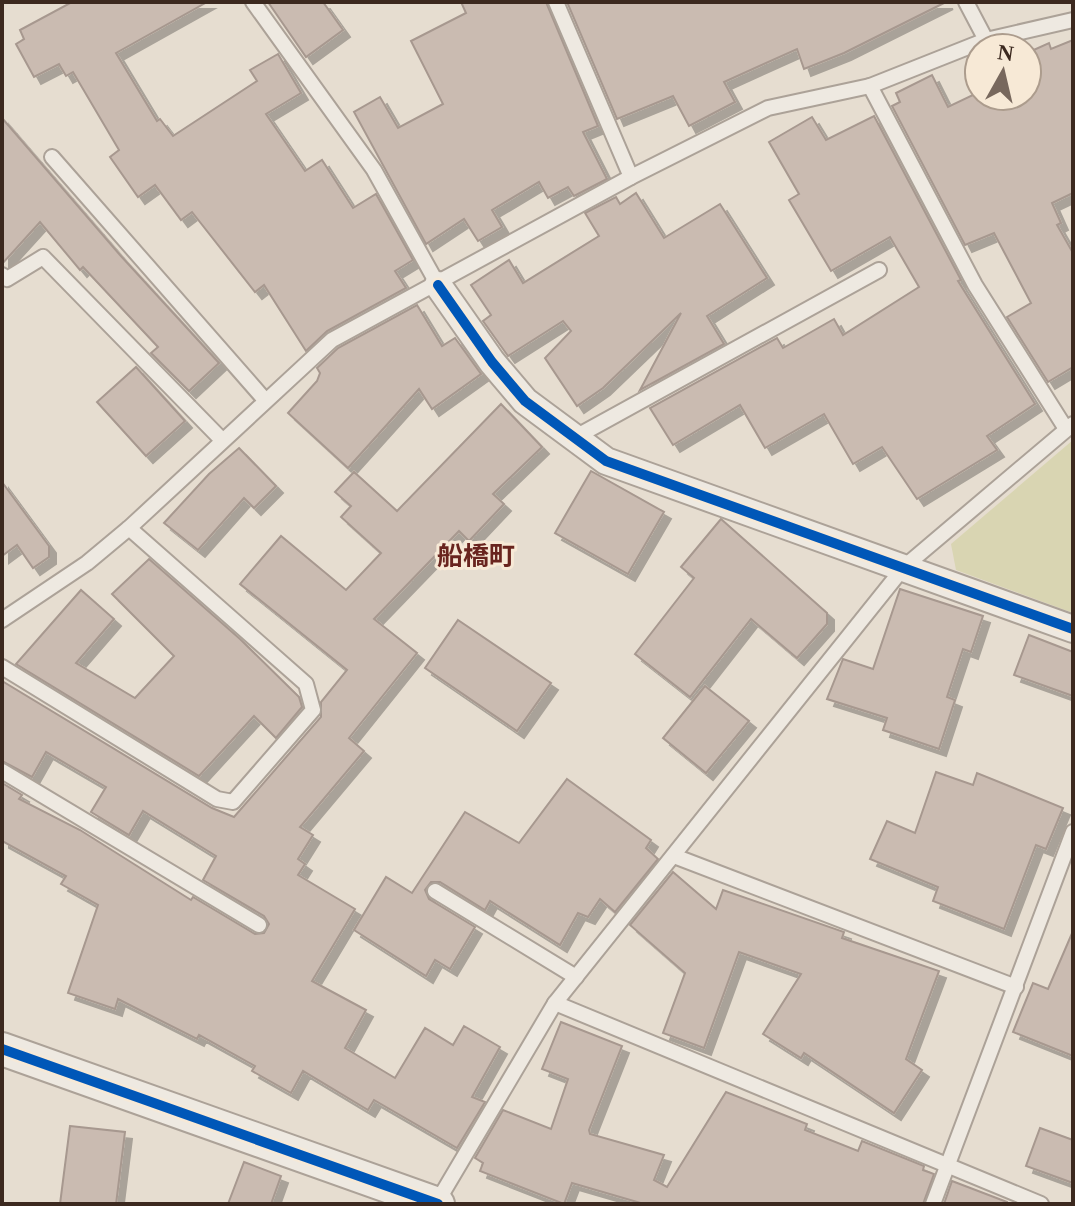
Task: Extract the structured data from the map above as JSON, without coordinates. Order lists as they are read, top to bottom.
{
  "districts": ["船橋町"],
  "north": "top"
}
